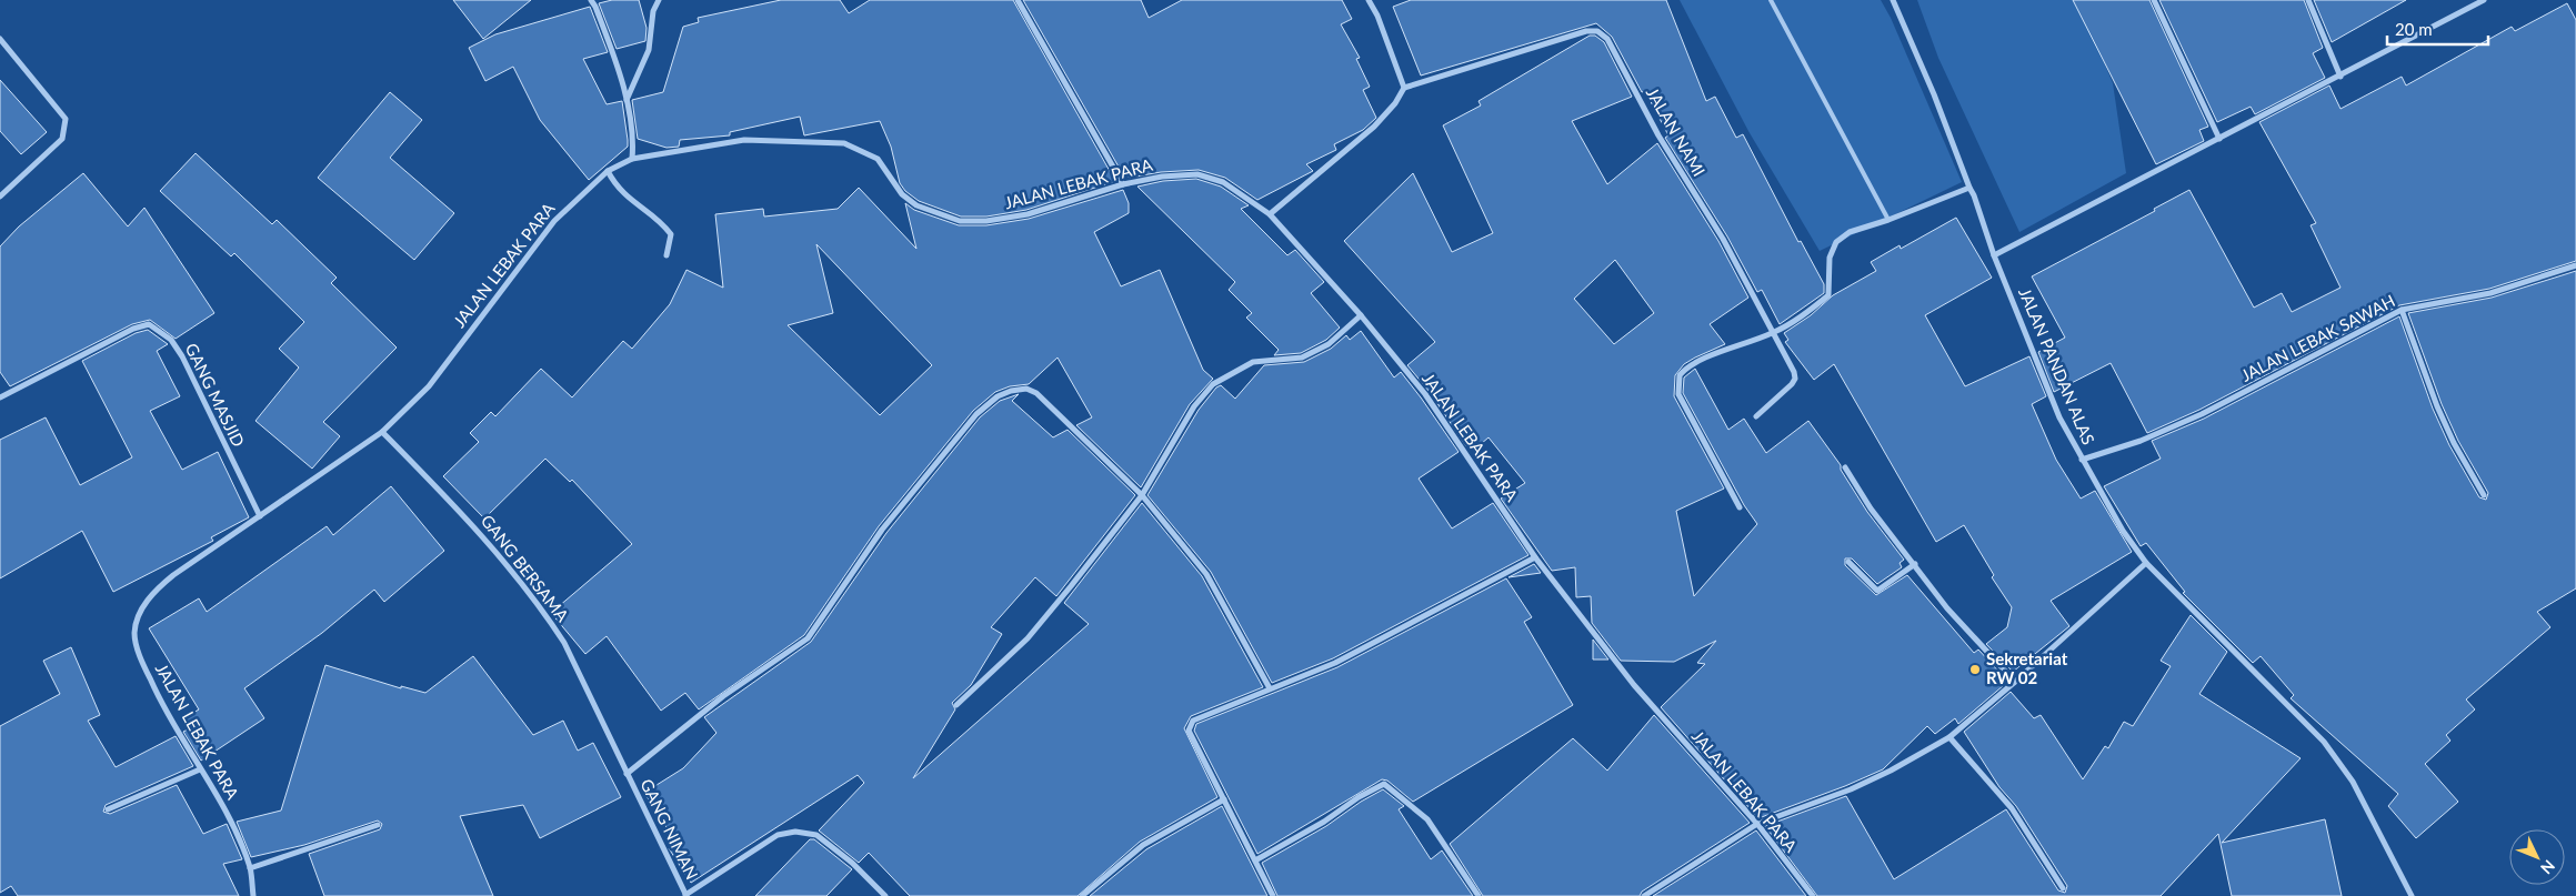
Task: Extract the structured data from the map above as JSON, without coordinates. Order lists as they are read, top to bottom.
{
  "streets": {
    "street": [
      "JALAN NAMI",
      "JALAN LEBAK PARA",
      "JALAN LEBAK SAWAH",
      "JALAN PANDAN ALAS",
      "GANG MASJID",
      "GANG BERSAMA",
      "GANG NIMAN"
    ]
  },
  "crossings": [
    ["JALAN LEBAK PARA", "GANG MASJID"],
    ["JALAN LEBAK PARA", "GANG BERSAMA"],
    ["JALAN LEBAK SAWAH", "JALAN PANDAN ALAS"],
    ["GANG BERSAMA", "GANG NIMAN"]
  ],
  "places": ["Sekretariat RW 02"],
  "scale_bar": "20 m",
  "north": "bottom right"
}
